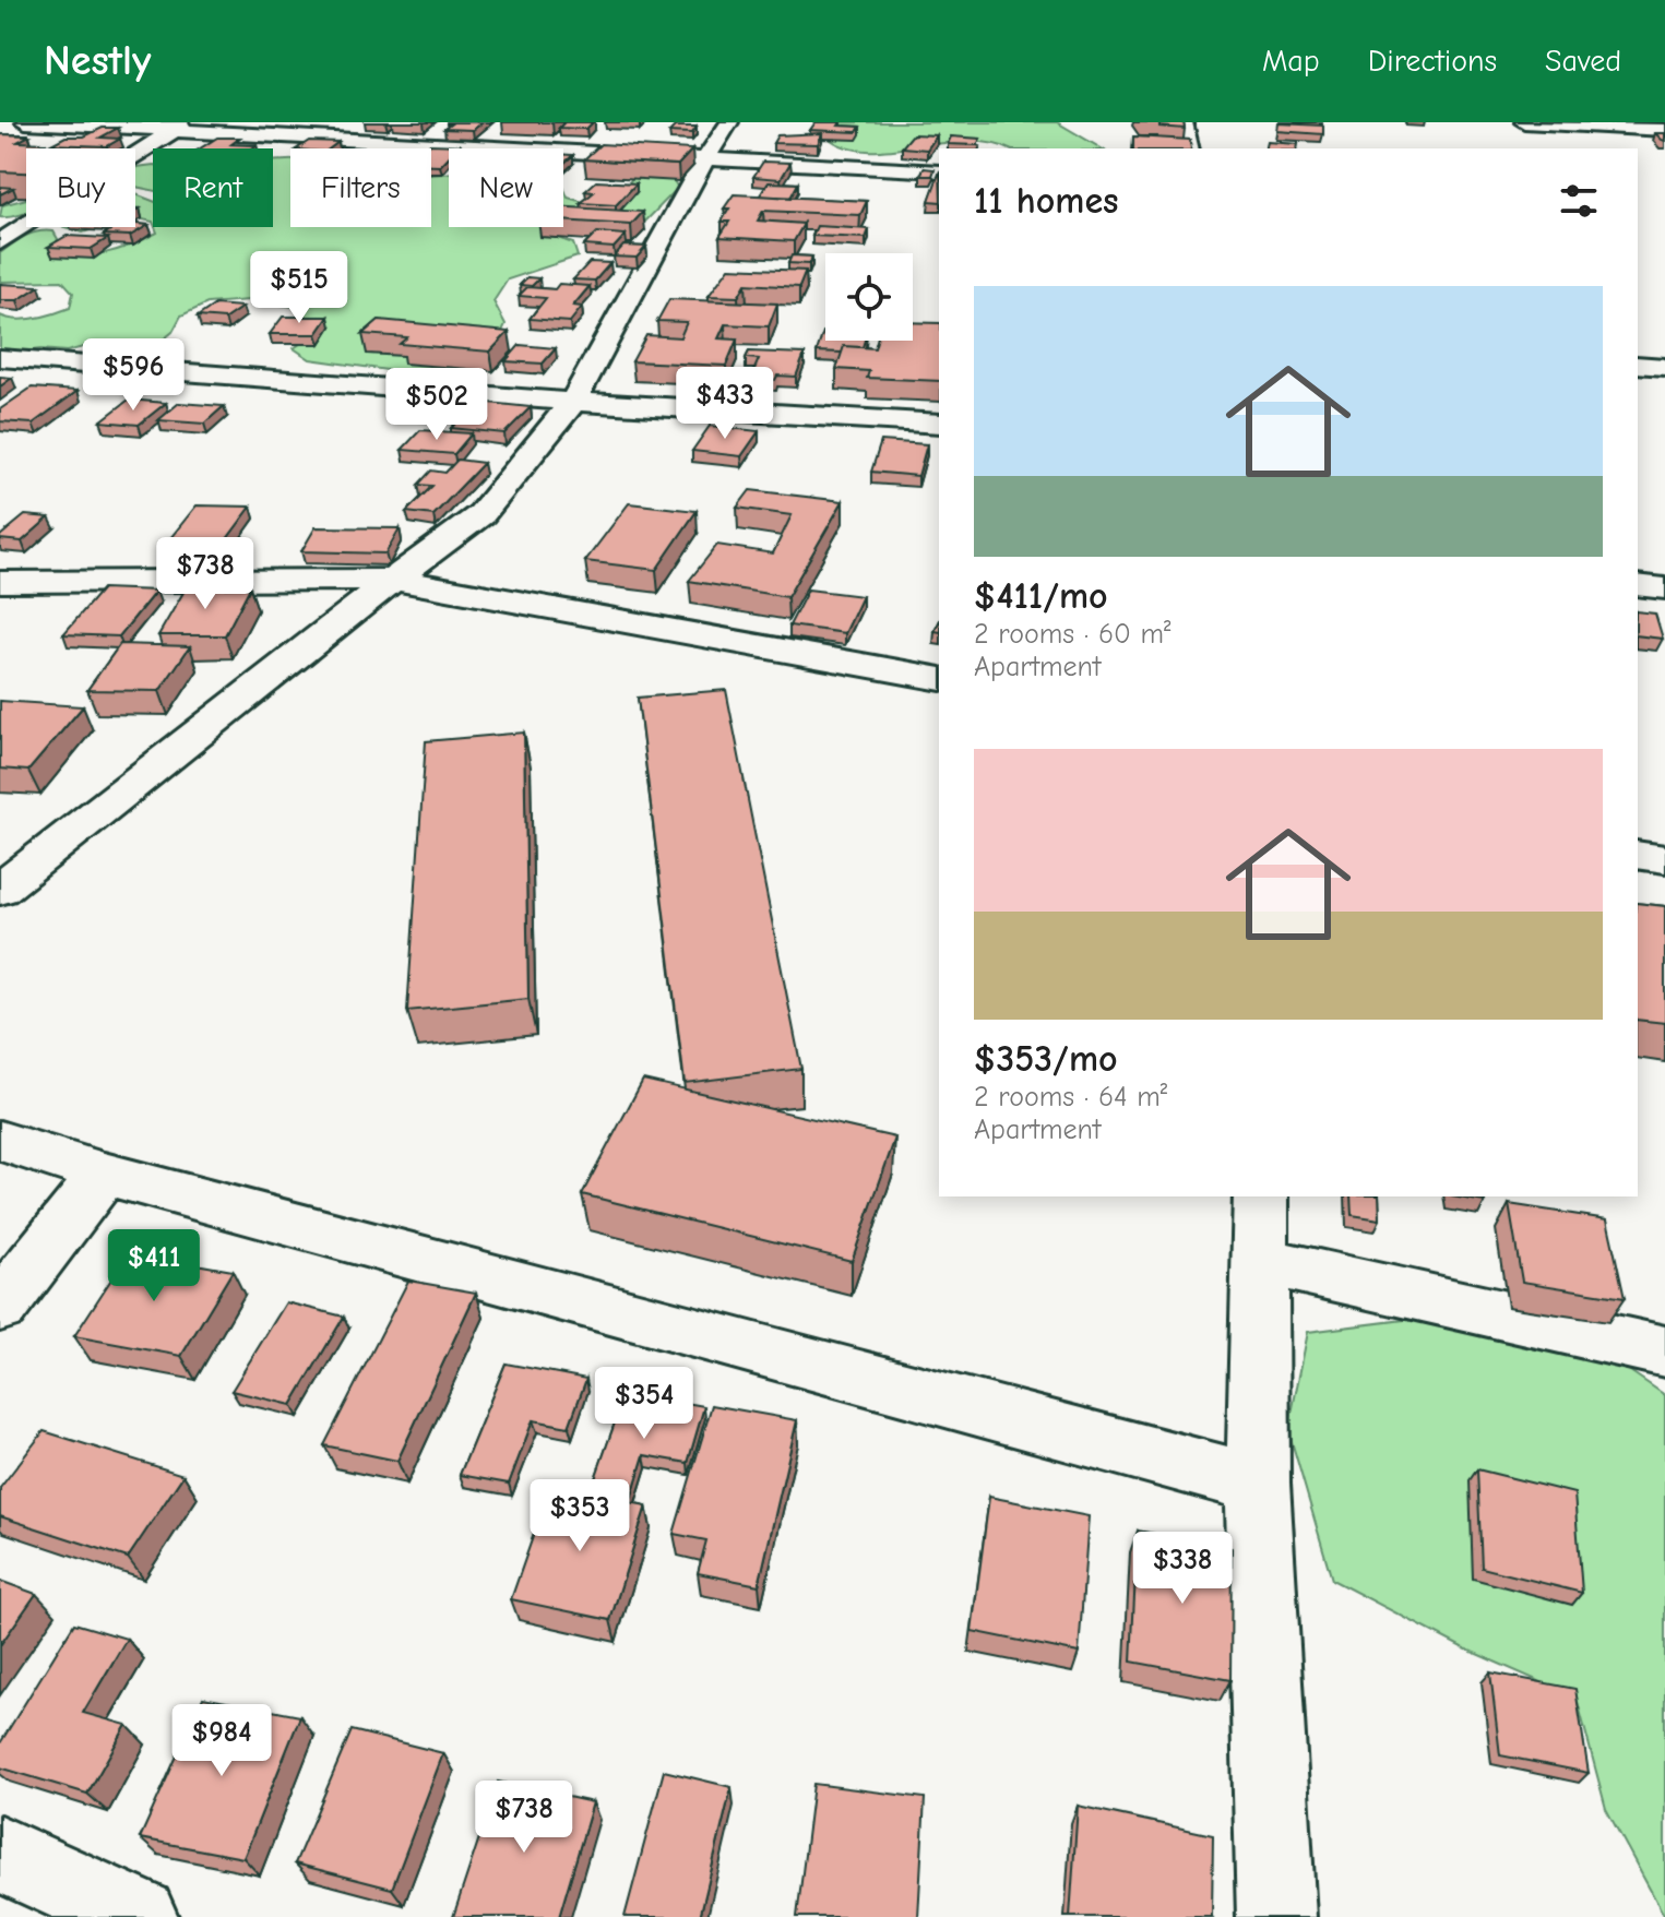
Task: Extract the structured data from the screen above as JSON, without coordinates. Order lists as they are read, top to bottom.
{
  "page": {
    "header": "Nestly",
    "nav": ["Map", "Directions", "Saved"],
    "chip": [
      "Buy",
      "Rent",
      "Filters",
      "New"
    ],
    "heading": "11 homes",
    "price": [
      "$515",
      "$596",
      "$433",
      "$502",
      "$738",
      "$411",
      "$354",
      "$353",
      "$338",
      "$984",
      "$738"
    ],
    "list": [
      {
        "name": "$411/mo",
        "note": "2 rooms · 60 m² · Apartment"
      },
      {
        "name": "$353/mo",
        "note": "2 rooms · 64 m² · Apartment"
      }
    ]
  }
}
